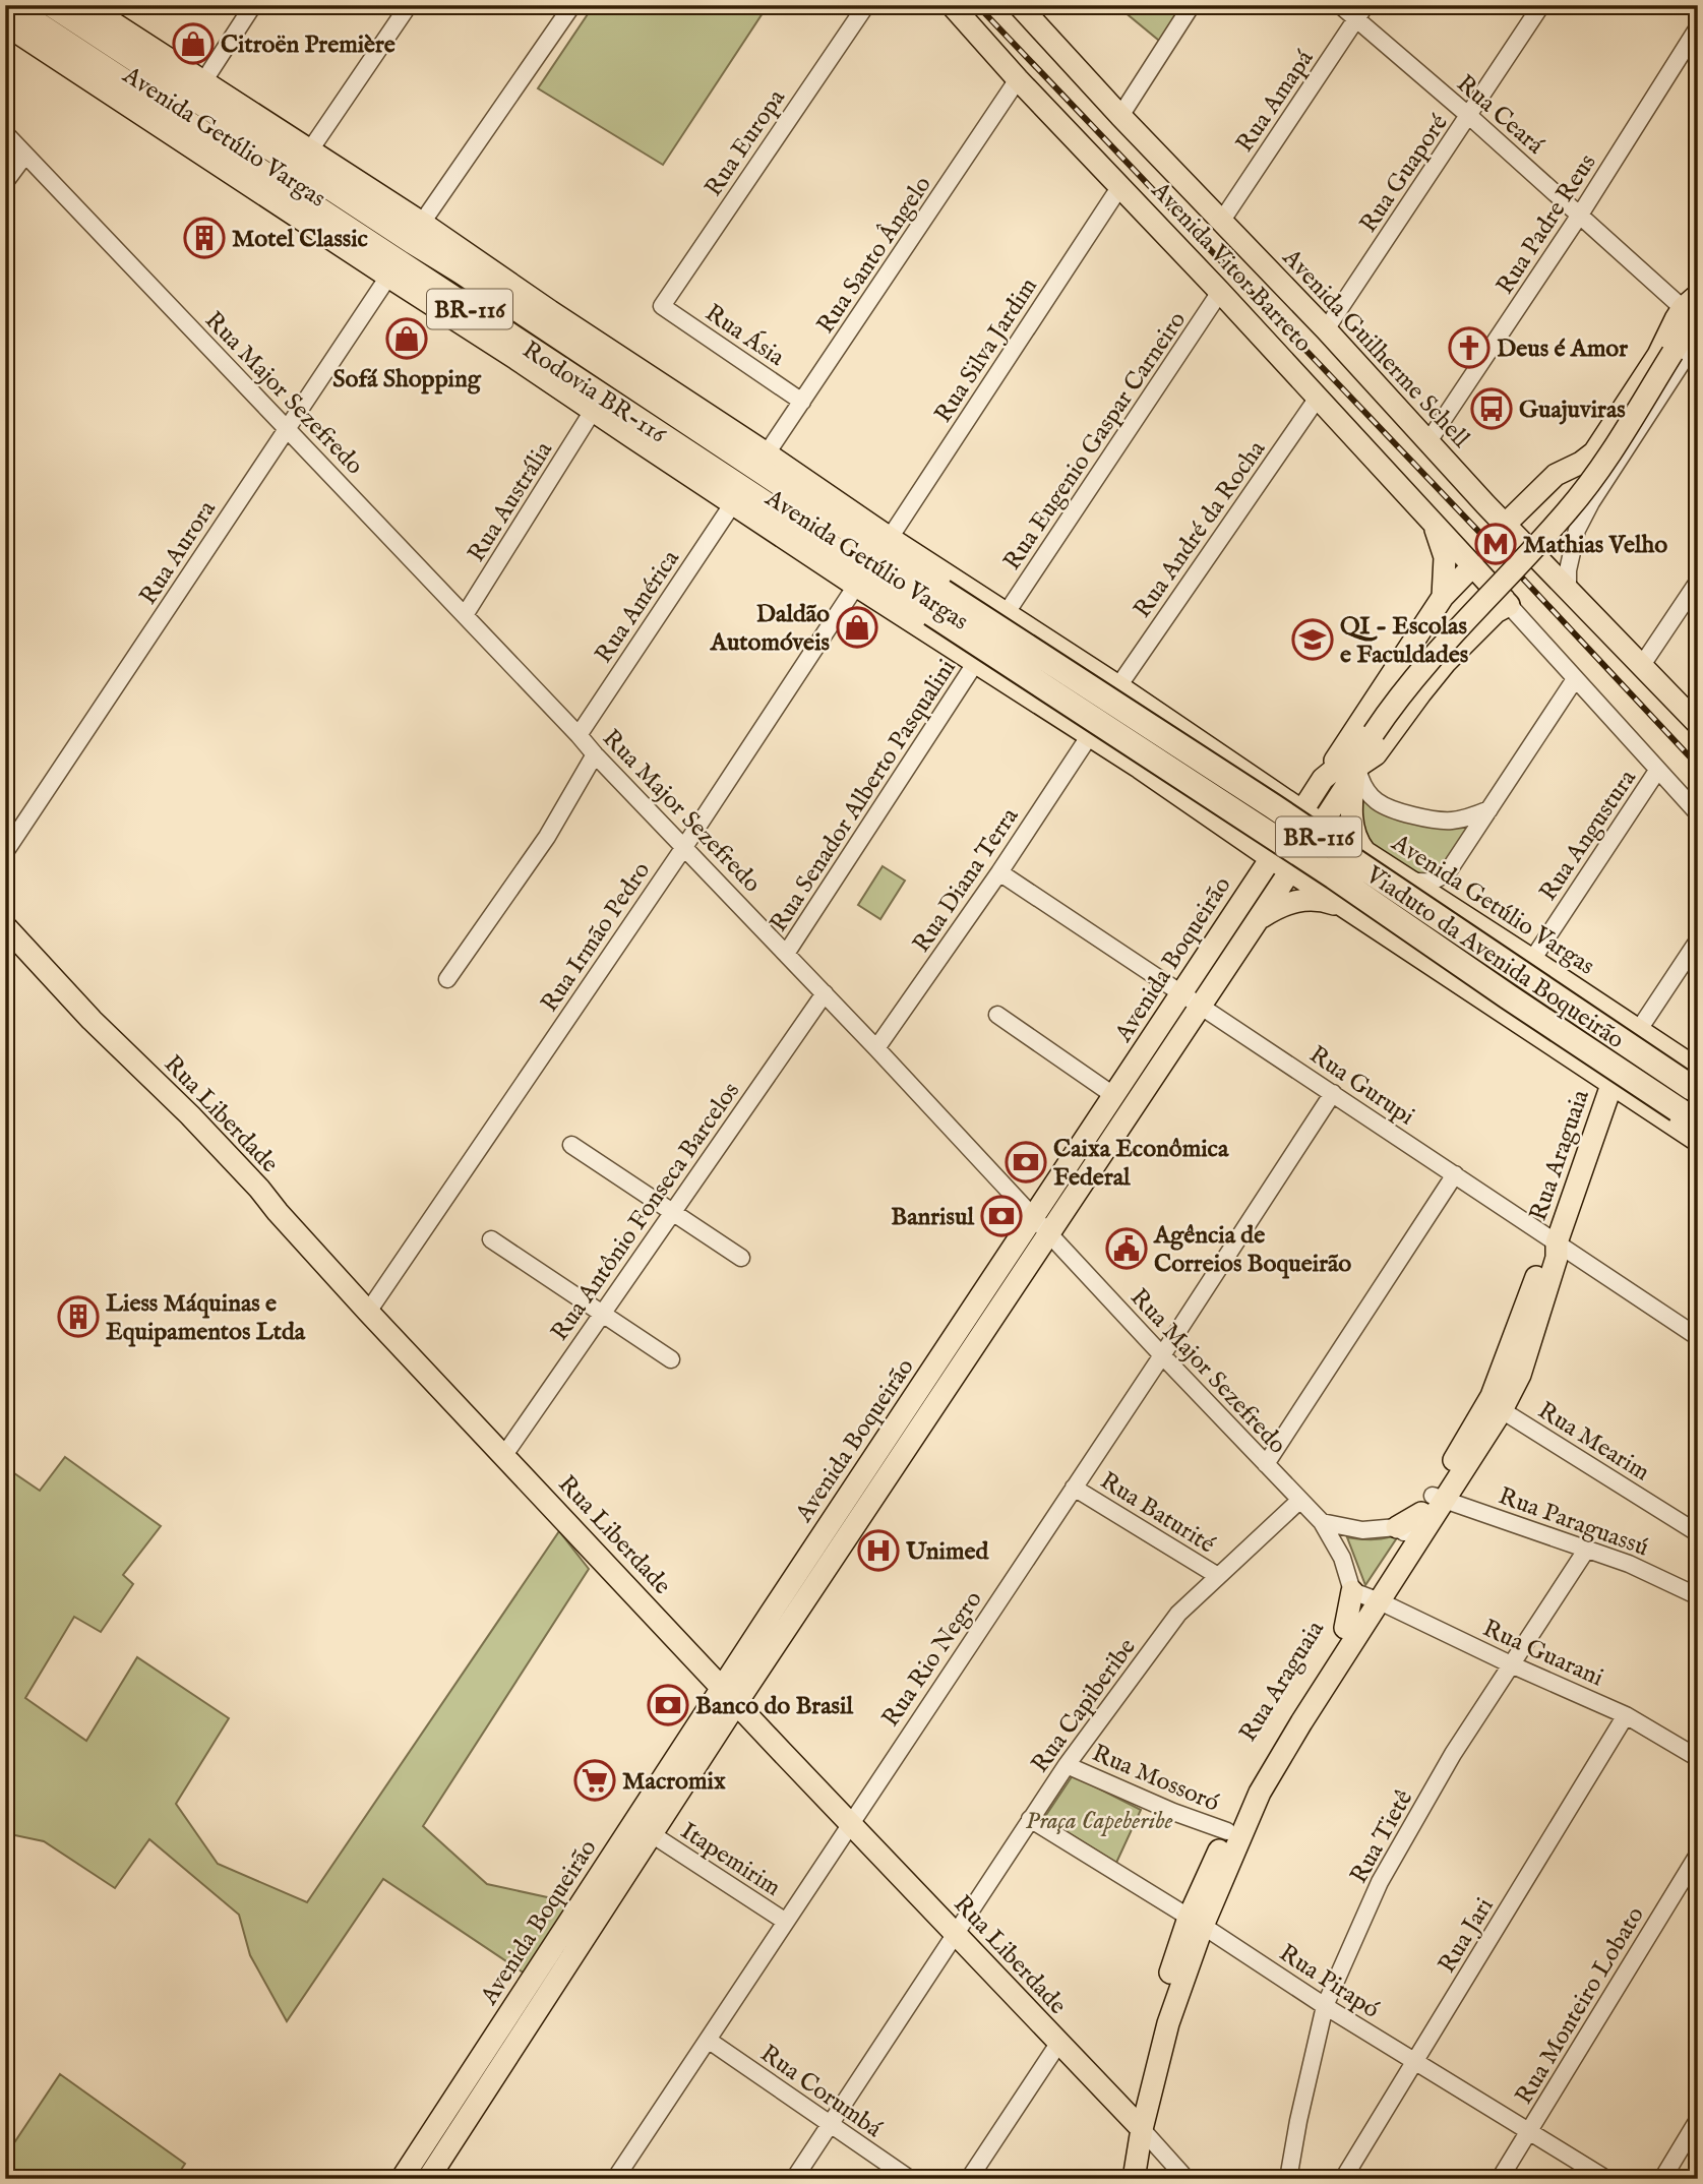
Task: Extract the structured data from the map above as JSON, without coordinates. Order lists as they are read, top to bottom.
{
  "streets": {
    "highway": ["BR-116", "Rodovia BR-116", "Viaduto da Avenida Boqueirão"],
    "main road": [
      "Avenida Getúlio Vargas",
      "Avenida Vitor Barreto",
      "Avenida Guilherme Schell",
      "Avenida Boqueirão",
      "Rua Liberdade",
      "Rua Araguaia"
    ],
    "street": [
      "Rua Amapá",
      "Rua Ceará",
      "Rua Europa",
      "Rua Guaporé",
      "Rua Padre Reus",
      "Rua Santo Ângelo",
      "Rua Ásia",
      "Rua Silva Jardim",
      "Rua Major Sezefredo",
      "Rua Eugenio Gaspar Carneiro",
      "Rua Austrália",
      "Rua André da Rocha",
      "Rua Aurora",
      "Rua América",
      "Rua Senador Alberto Pasqualini",
      "Rua Angustura",
      "Rua Diana Terra",
      "Rua Irmão Pedro",
      "Rua Gurupi",
      "Rua Antônio Fonseca Barcelos",
      "Rua Mearim",
      "Rua Baturité",
      "Rua Paraguassú",
      "Rua Guarani",
      "Rua Rio Negro",
      "Rua Capiberibe",
      "Rua Mossoró",
      "Rua Tietê",
      "Itapemirim",
      "Rua Jari",
      "Rua Pirapó",
      "Rua Monteiro Lobato",
      "Rua Corumbá"
    ]
  },
  "crossings": [
    ["Rua Amapá", "Rua Ceará"],
    ["Rua Amapá", "Avenida Guilherme Schell"],
    ["Rua Ceará", "Rua Guaporé"],
    ["Rua Ceará", "Rua Padre Reus"],
    ["Rua Ceará", "Avenida Boqueirão"],
    ["Avenida Getúlio Vargas", "Rua Santo Ângelo"],
    ["Avenida Getúlio Vargas", "BR-116"],
    ["Avenida Getúlio Vargas", "Rua Silva Jardim"],
    ["Avenida Getúlio Vargas", "Rua Eugenio Gaspar Carneiro"],
    ["Avenida Getúlio Vargas", "Rua Austrália"],
    ["Avenida Getúlio Vargas", "Rua André da Rocha"],
    ["Avenida Getúlio Vargas", "Rua Aurora"],
    ["Avenida Getúlio Vargas", "Rua América"],
    ["Avenida Getúlio Vargas", "Rua Senador Alberto Pasqualini"],
    ["Avenida Getúlio Vargas", "Rua Angustura"],
    ["Avenida Getúlio Vargas", "Rua Diana Terra"],
    ["Avenida Getúlio Vargas", "Rua Irmão Pedro"],
    ["Avenida Getúlio Vargas", "Viaduto da Avenida Boqueirão"],
    ["Avenida Getúlio Vargas", "Avenida Boqueirão"],
    ["Avenida Getúlio Vargas", "Rua Araguaia"],
    ["Rua Europa", "Rua Ásia"],
    ["Rua Guaporé", "Avenida Guilherme Schell"],
    ["Rua Padre Reus", "Avenida Guilherme Schell"],
    ["Rua Santo Ângelo", "Avenida Vitor Barreto"],
    ["Rua Santo Ângelo", "Rua Ásia"],
    ["Avenida Vitor Barreto", "Rua Silva Jardim"],
    ["Avenida Vitor Barreto", "Rua Eugenio Gaspar Carneiro"],
    ["Avenida Vitor Barreto", "Rua André da Rocha"],
    ["BR-116", "Rodovia BR-116"],
    ["Rodovia BR-116", "Viaduto da Avenida Boqueirão"],
    ["Rua Major Sezefredo", "Rua Austrália"],
    ["Rua Major Sezefredo", "Rua Aurora"],
    ["Rua Major Sezefredo", "Rua América"],
    ["Rua Major Sezefredo", "Rua Senador Alberto Pasqualini"],
    ["Rua Major Sezefredo", "Rua Diana Terra"],
    ["Rua Major Sezefredo", "Rua Irmão Pedro"],
    ["Rua Major Sezefredo", "Avenida Boqueirão"],
    ["Rua Major Sezefredo", "Rua Araguaia"],
    ["Rua Major Sezefredo", "Rua Antônio Fonseca Barcelos"],
    ["Rua Major Sezefredo", "Rua Guarani"],
    ["Rua Major Sezefredo", "Rua Rio Negro"],
    ["Rua Major Sezefredo", "Rua Capiberibe"],
    ["Rua Diana Terra", "Rua Gurupi"],
    ["Rua Irmão Pedro", "Rua Liberdade"],
    ["Avenida Boqueirão", "Rua Gurupi"],
    ["Avenida Boqueirão", "Rua Liberdade"],
    ["Avenida Boqueirão", "Itapemirim"],
    ["Rua Gurupi", "Rua Araguaia"],
    ["Rua Gurupi", "Rua Rio Negro"],
    ["Rua Liberdade", "Rua Araguaia"],
    ["Rua Liberdade", "Rua Antônio Fonseca Barcelos"],
    ["Rua Liberdade", "Rua Rio Negro"],
    ["Rua Liberdade", "Rua Capiberibe"],
    ["Rua Araguaia", "Rua Mearim"],
    ["Rua Araguaia", "Rua Paraguassú"],
    ["Rua Araguaia", "Rua Guarani"],
    ["Rua Araguaia", "Rua Mossoró"],
    ["Rua Araguaia", "Rua Pirapó"],
    ["Rua Baturité", "Rua Rio Negro"],
    ["Rua Baturité", "Rua Capiberibe"],
    ["Rua Paraguassú", "Rua Tietê"],
    ["Rua Guarani", "Rua Tietê"],
    ["Rua Guarani", "Rua Jari"],
    ["Rua Rio Negro", "Itapemirim"],
    ["Rua Rio Negro", "Rua Corumbá"],
    ["Rua Capiberibe", "Rua Mossoró"],
    ["Rua Capiberibe", "Rua Pirapó"],
    ["Rua Capiberibe", "Rua Corumbá"],
    ["Rua Tietê", "Rua Pirapó"],
    ["Rua Jari", "Rua Pirapó"],
    ["Rua Pirapó", "Rua Monteiro Lobato"]
  ],
  "parks": ["Praça Capeberibe"],
  "places": {
    "shop": ["Citroën Première", "Sofá Shopping", "Daldão Automóveis"],
    "building": ["Motel Classic", "Liess Máquinas e Equipamentos Ltda"],
    "church": ["Deus é Amor"],
    "bus stop": ["Guajuviras"],
    "metro station": ["Mathias Velho"],
    "school or university": ["QI - Escolas e Faculdades"],
    "bank": ["Caixa Econômica Federal", "Banrisul", "Banco do Brasil"],
    "public building": ["Agência de Correios Boqueirão"],
    "hospital": ["Unimed"],
    "supermarket": ["Macromix"]
  }
}
